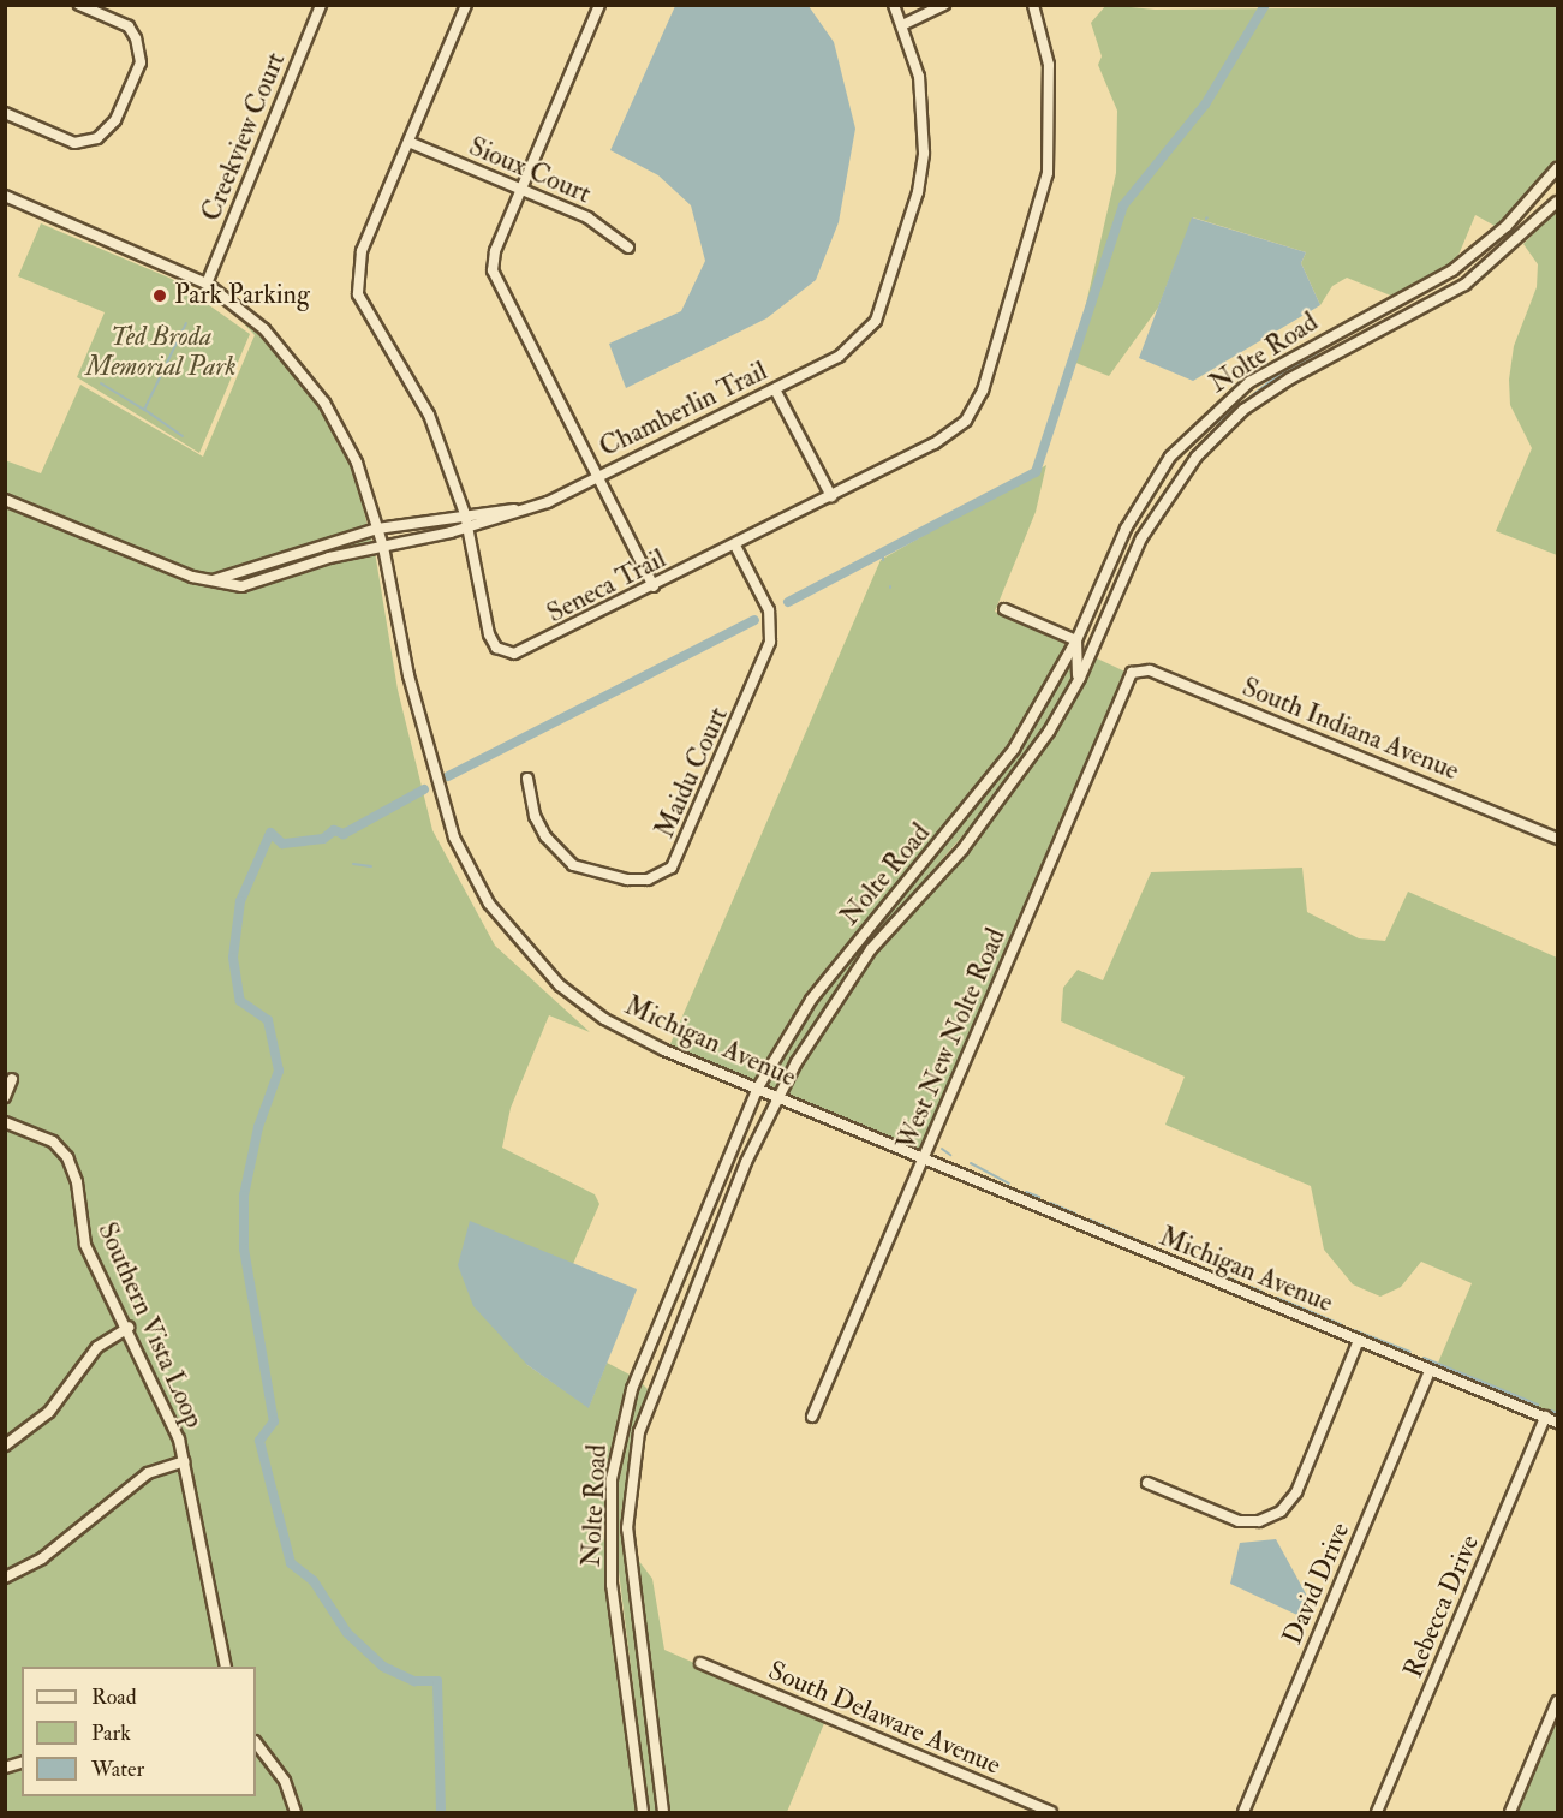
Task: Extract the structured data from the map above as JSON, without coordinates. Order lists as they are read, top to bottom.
{
  "streets": {
    "street": [
      "Creekview Court",
      "Sioux Court",
      "Nolte Road",
      "Chamberlin Trail",
      "Seneca Trail",
      "South Indiana Avenue",
      "Maidu Court",
      "West New Nolte Road",
      "Michigan Avenue",
      "Southern Vista Loop",
      "David Drive",
      "Rebecca Drive",
      "South Delaware Avenue"
    ]
  },
  "crossings": [
    ["Creekview Court", "Michigan Avenue"],
    ["Sioux Court", "Chamberlin Trail"],
    ["Sioux Court", "Seneca Trail"],
    ["Nolte Road", "Michigan Avenue"],
    ["Seneca Trail", "Maidu Court"],
    ["South Indiana Avenue", "West New Nolte Road"],
    ["West New Nolte Road", "Michigan Avenue"],
    ["Michigan Avenue", "David Drive"],
    ["Michigan Avenue", "Rebecca Drive"]
  ],
  "parks": ["Ted Broda Memorial Park"],
  "places": ["Park Parking"],
  "legend": ["Road", "Park", "Water"]
}
